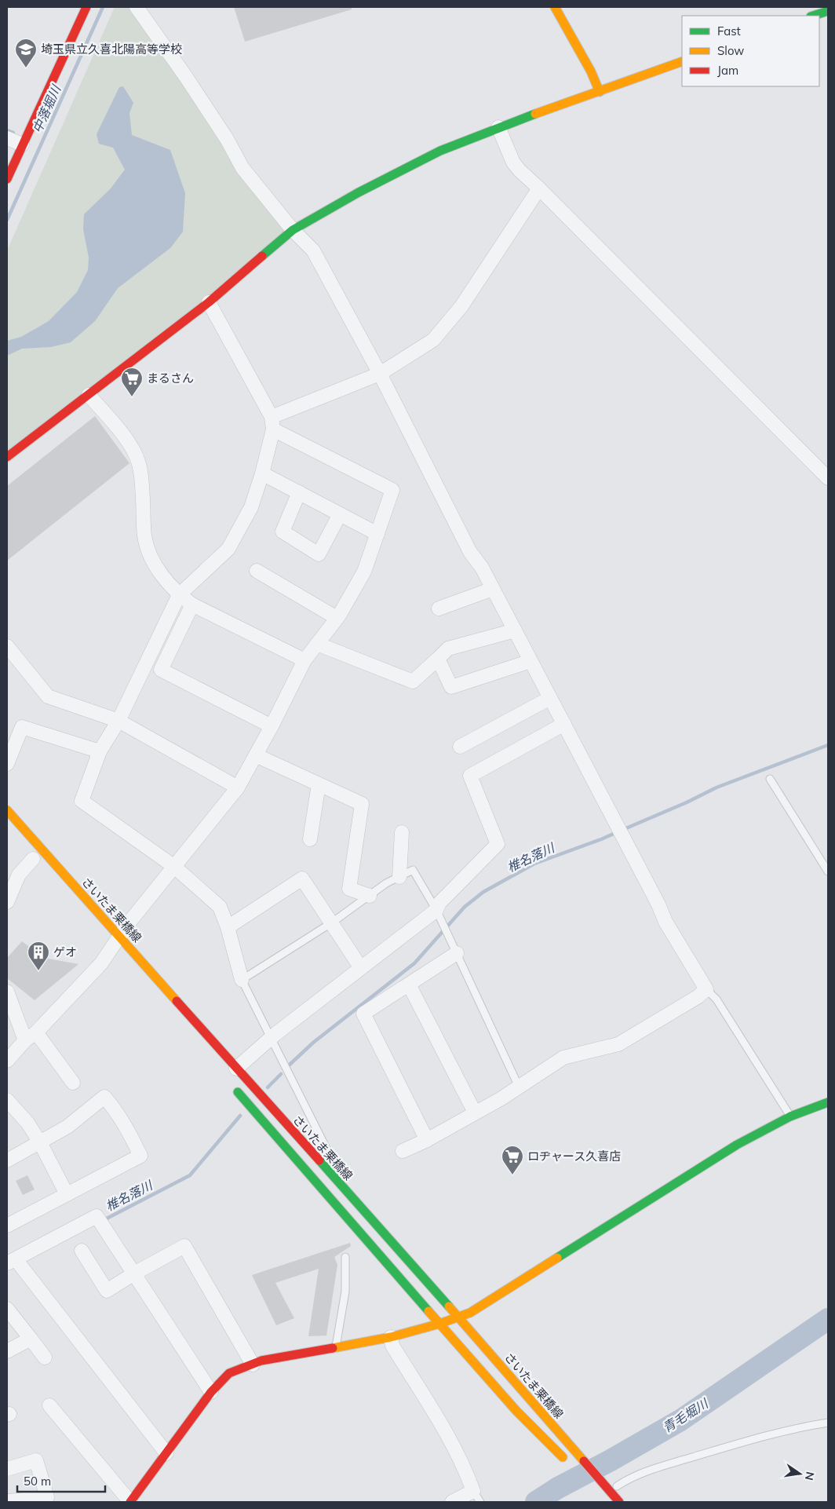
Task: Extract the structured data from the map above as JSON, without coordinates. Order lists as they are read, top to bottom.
{
  "streets": {
    "street": ["さいたま栗橋線"]
  },
  "water": ["中落堀川", "椎名落川", "青毛堀川"],
  "places": {
    "school or university": ["埼玉県立久喜北陽高等学校"],
    "supermarket": ["まるさん", "ロヂャース久喜店"],
    "building": ["ゲオ"]
  },
  "legend": ["Fast", "Slow", "Jam"],
  "scale_bar": "50 m",
  "north": "right"
}
